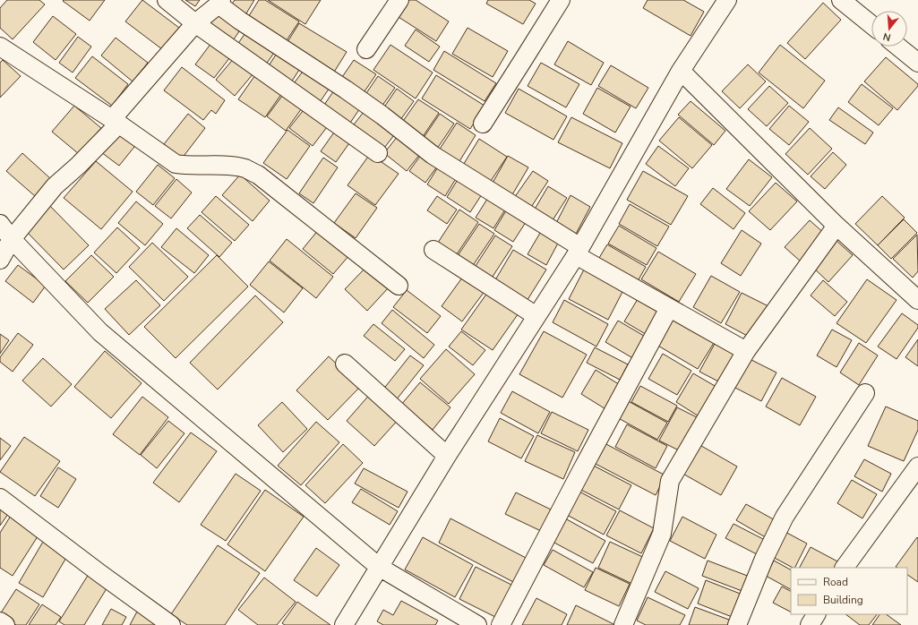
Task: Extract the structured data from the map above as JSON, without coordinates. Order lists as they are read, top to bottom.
{
  "legend": ["Road", "Building"],
  "north": "bottom"
}
